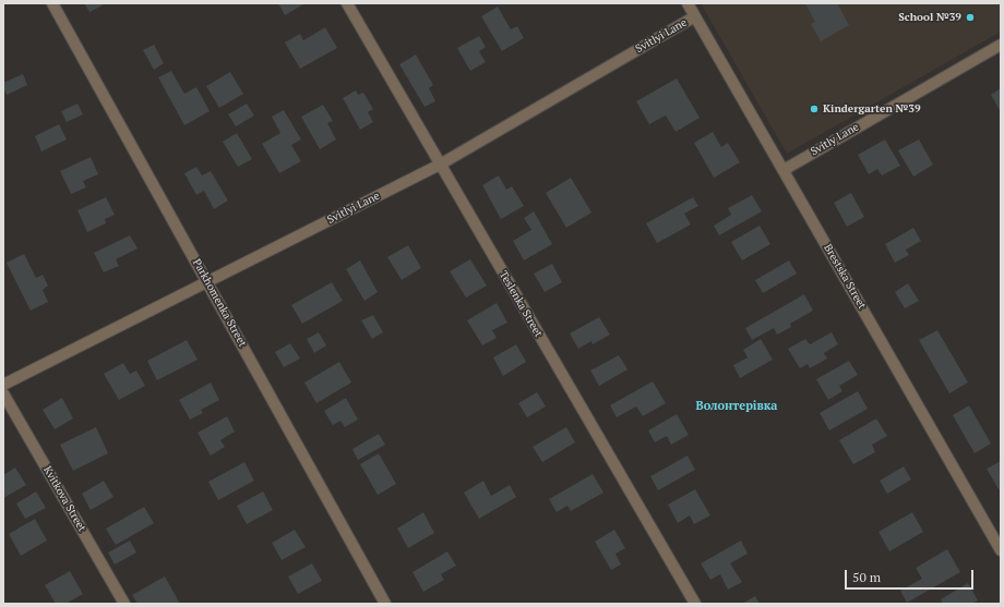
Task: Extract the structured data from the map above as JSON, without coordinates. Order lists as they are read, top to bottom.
{
  "streets": {
    "street": [
      "Svitlyi Lane",
      "Svitly Lane",
      "Brestska Street",
      "Parkhomenka Street",
      "Teslenka Street",
      "Kvitkova Street"
    ]
  },
  "crossings": [
    ["Svitlyi Lane", "Brestska Street"],
    ["Svitlyi Lane", "Parkhomenka Street"],
    ["Svitlyi Lane", "Teslenka Street"],
    ["Svitly Lane", "Brestska Street"]
  ],
  "districts": ["Волонтерівка"],
  "places": ["School №39", "Kindergarten №39"],
  "scale_bar": "50 m"
}
